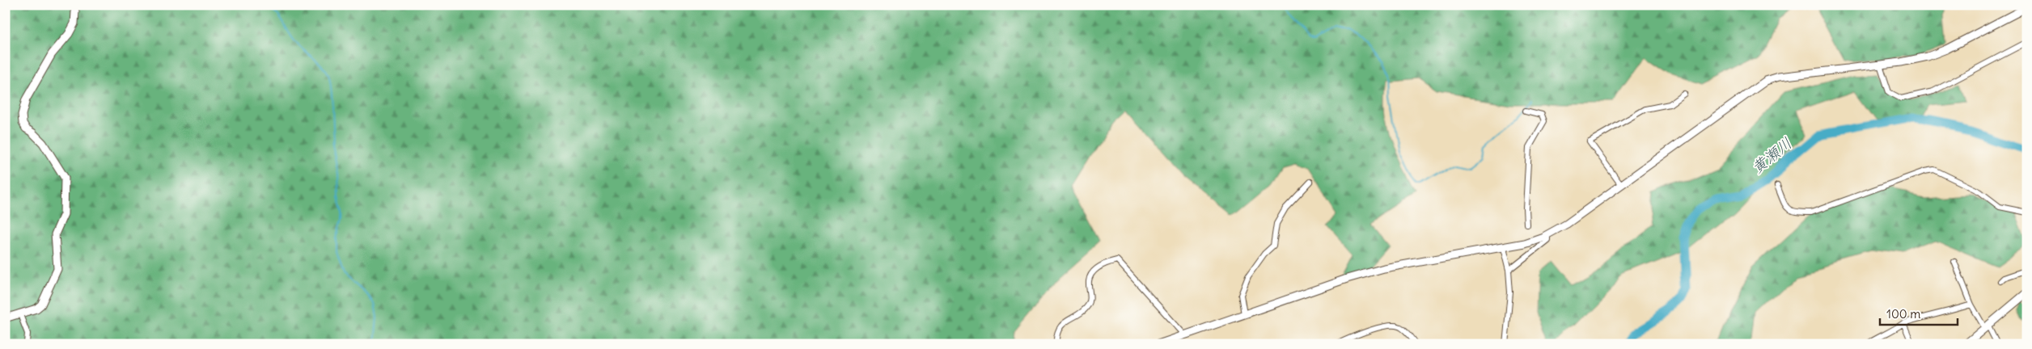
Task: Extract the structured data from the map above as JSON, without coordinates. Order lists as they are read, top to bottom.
{
  "water": ["黄瀬川"],
  "scale_bar": "100 m"
}
